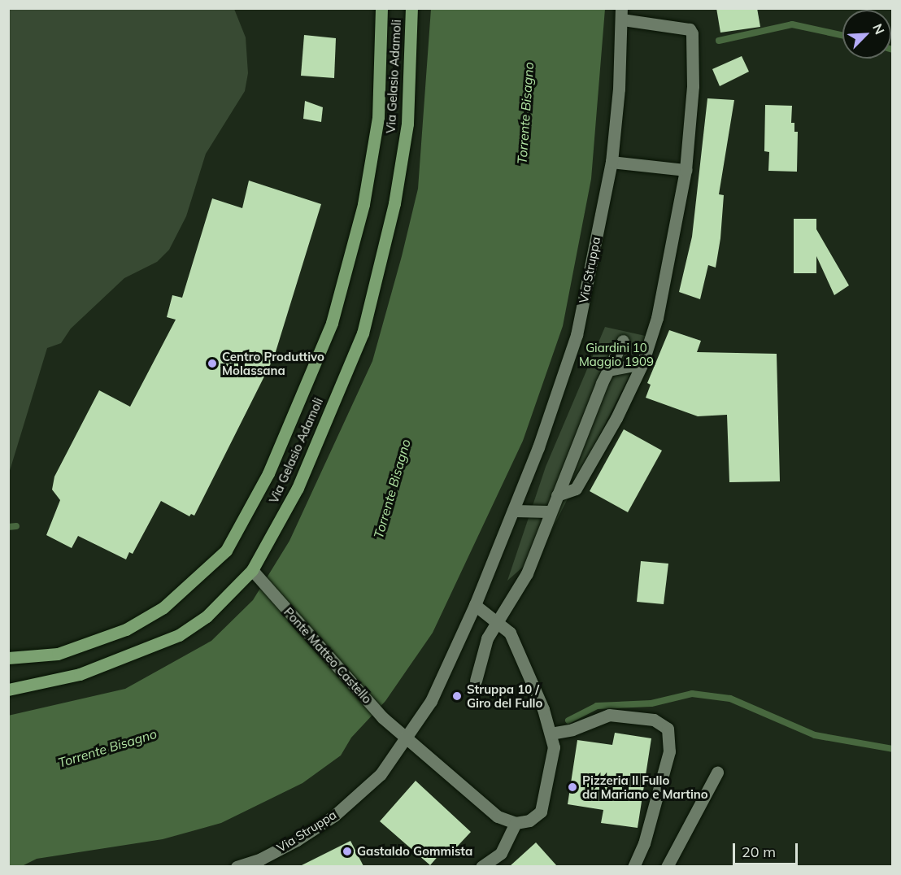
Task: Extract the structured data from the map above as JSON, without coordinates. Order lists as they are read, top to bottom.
{
  "streets": {
    "main road": ["Via Gelasio Adamoli"],
    "street": ["Via Struppa", "Ponte Matteo Castello"]
  },
  "crossings": [
    ["Via Gelasio Adamoli", "Ponte Matteo Castello"],
    ["Via Struppa", "Ponte Matteo Castello"]
  ],
  "water": ["Torrente Bisagno"],
  "parks": ["Giardini 10 Maggio 1909"],
  "places": [
    "Centro Produttivo Molassana",
    "Struppa 10 / Giro del Fullo",
    "Pizzeria Il Fullo da Mariano e Martino",
    "Gastaldo Gommista"
  ],
  "scale_bar": "20 m",
  "north": "top right"
}
